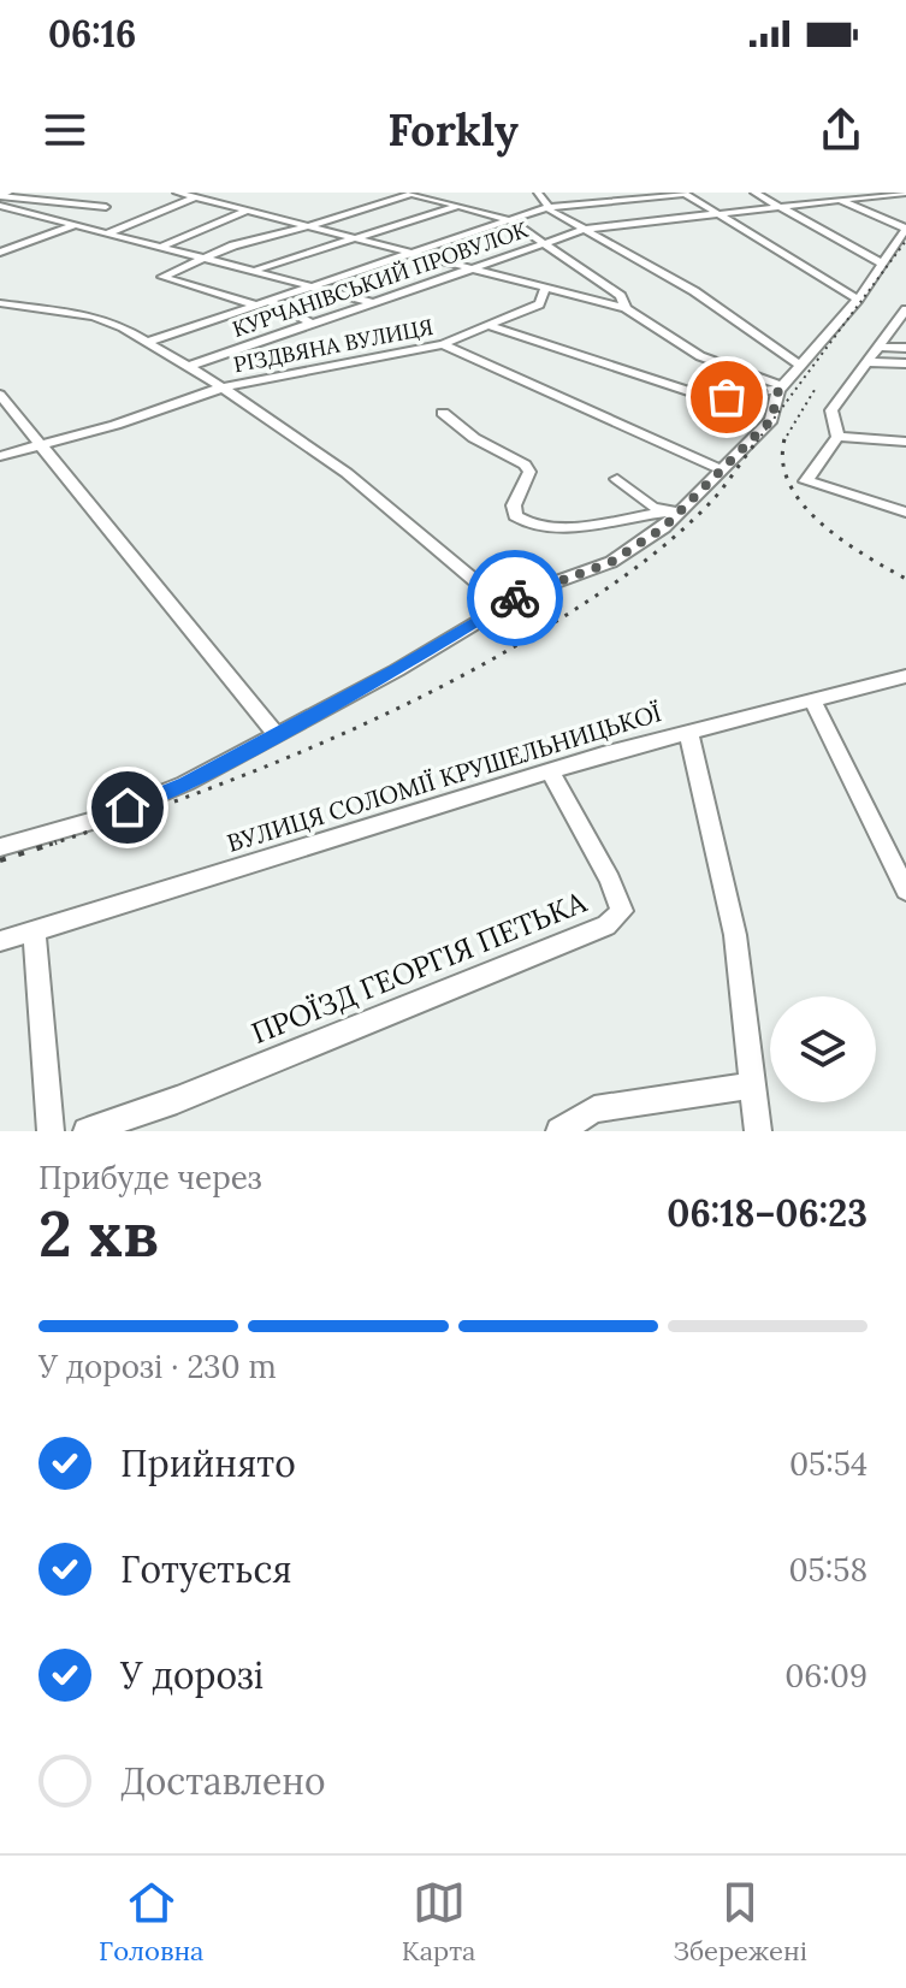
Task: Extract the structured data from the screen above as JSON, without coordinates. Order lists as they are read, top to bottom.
{
  "streets": {
    "street": [
      "КУРЧАНІВСЬКИЙ ПРОВУЛОК",
      "РІЗДВЯНА ВУЛИЦЯ",
      "ВУЛИЦЯ СОЛОМІЇ КРУШЕЛЬНИЦЬКОЇ",
      "ПРОЇЗД ГЕОРГІЯ ПЕТЬКА"
    ]
  },
  "crossings": [
    ["КУРЧАНІВСЬКИЙ ПРОВУЛОК", "РІЗДВЯНА ВУЛИЦЯ"],
    ["ВУЛИЦЯ СОЛОМІЇ КРУШЕЛЬНИЦЬКОЇ", "ПРОЇЗД ГЕОРГІЯ ПЕТЬКА"]
  ],
  "page": {
    "status": "06:16",
    "header": "Forkly",
    "heading": ["2 хв", "Прибуде через", "06:18–06:23"],
    "bar": "У дорозі · 230 m",
    "list": [
      ["Прийнято", "05:54"],
      ["Готується", "05:58"],
      ["У дорозі", "06:09"],
      "Доставлено"
    ],
    "tabs": ["Головна", "Карта", "Збережені"]
  }
}
